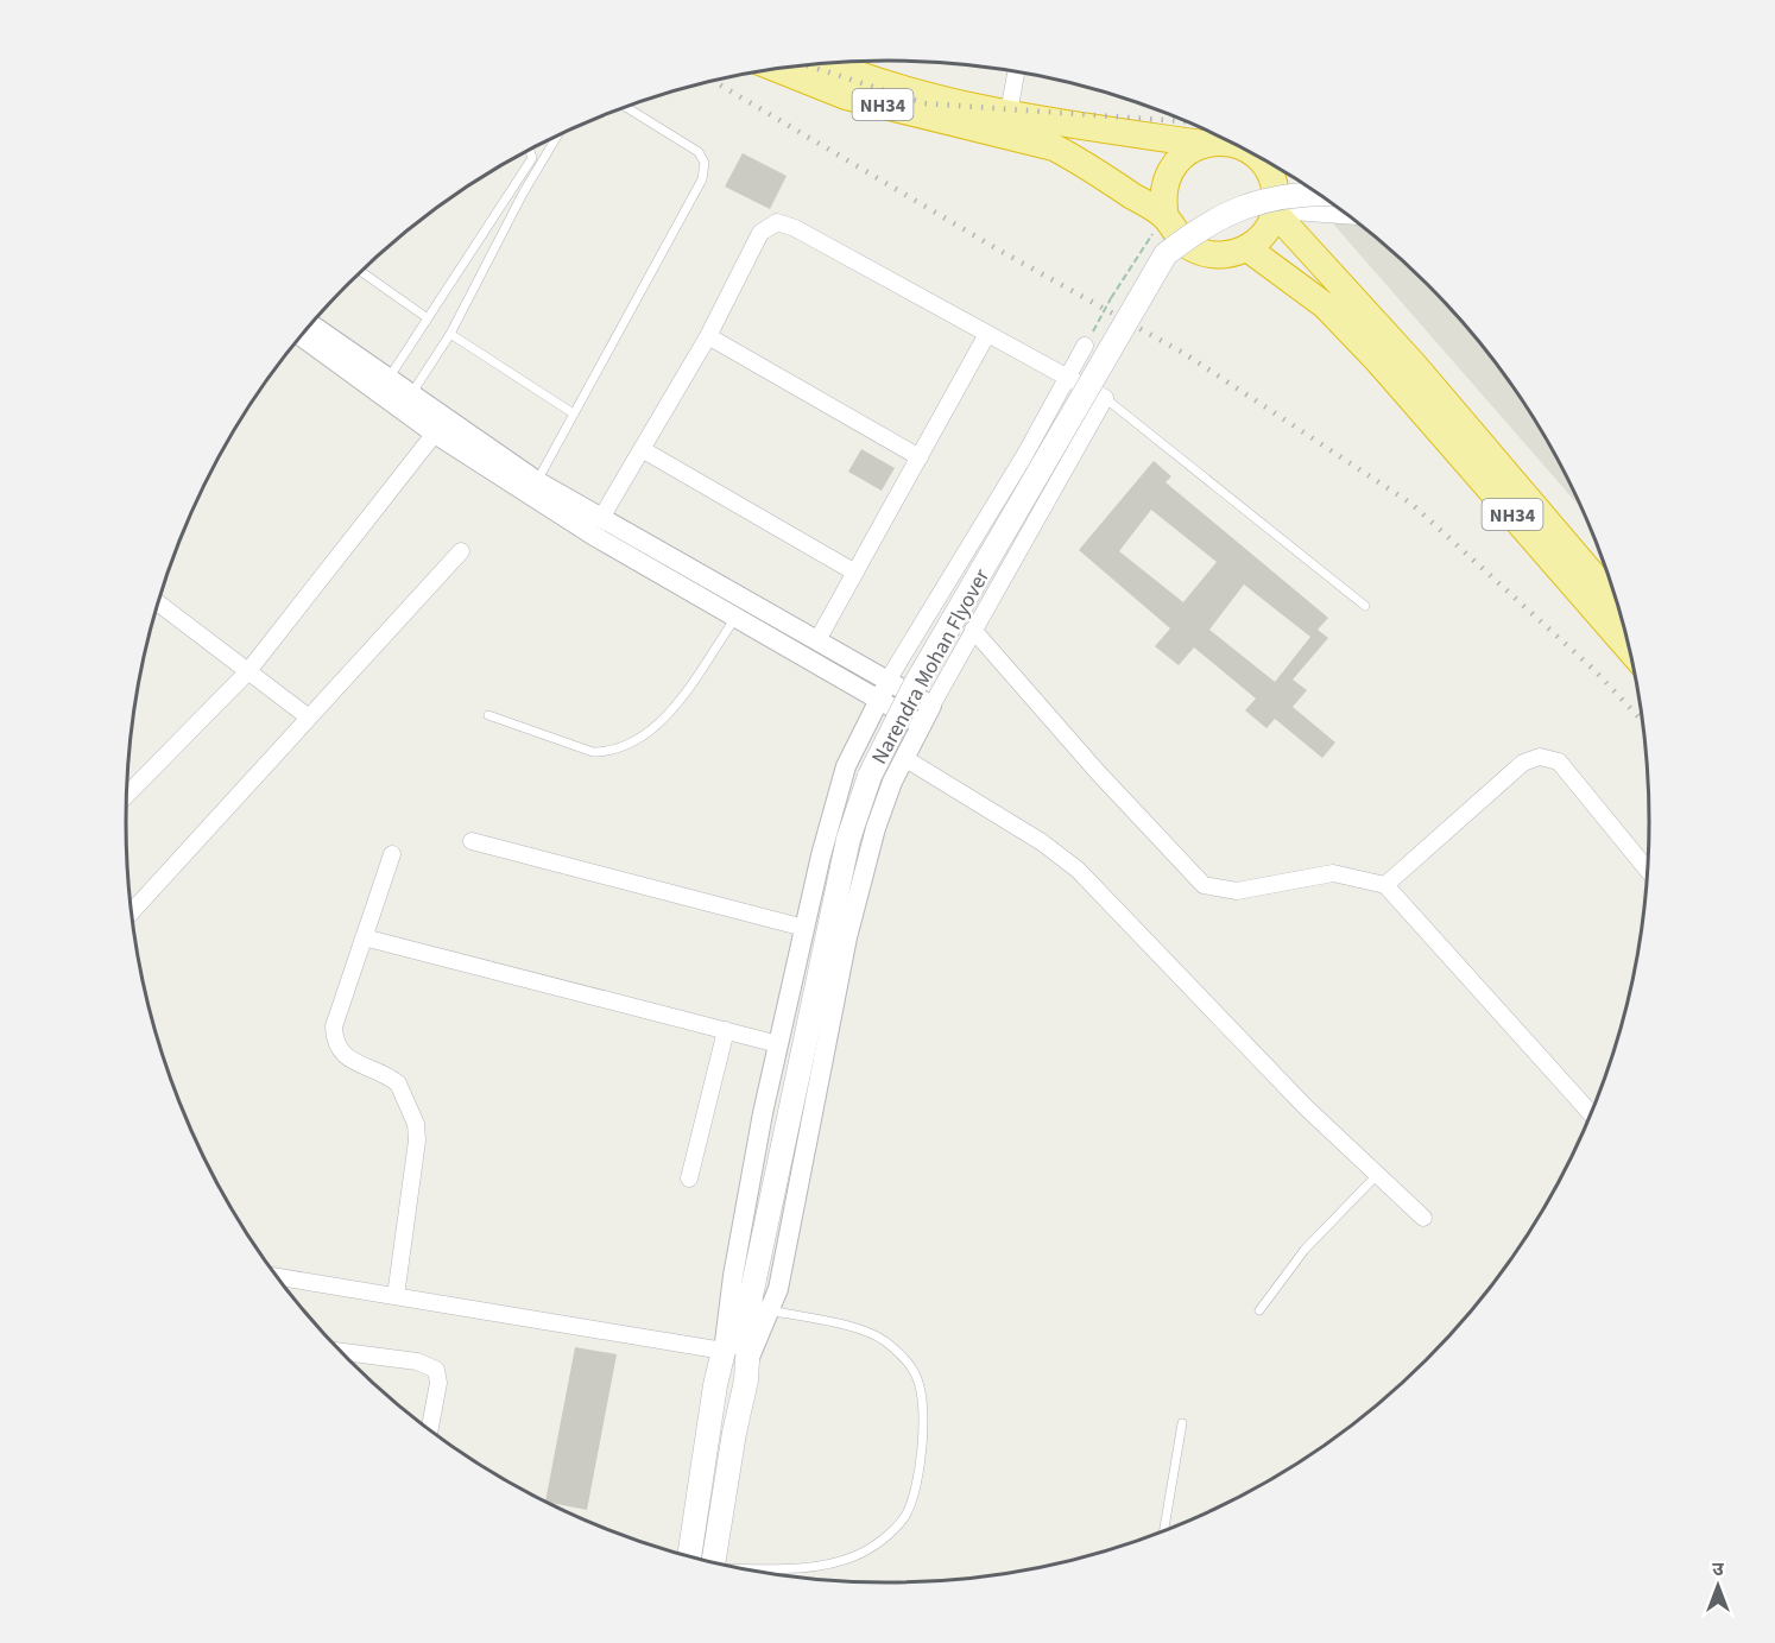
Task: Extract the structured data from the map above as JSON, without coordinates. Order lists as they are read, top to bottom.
{
  "streets": {
    "highway": ["NH34"],
    "main road": ["Narendra Mohan Flyover"]
  },
  "north": "top"
}
